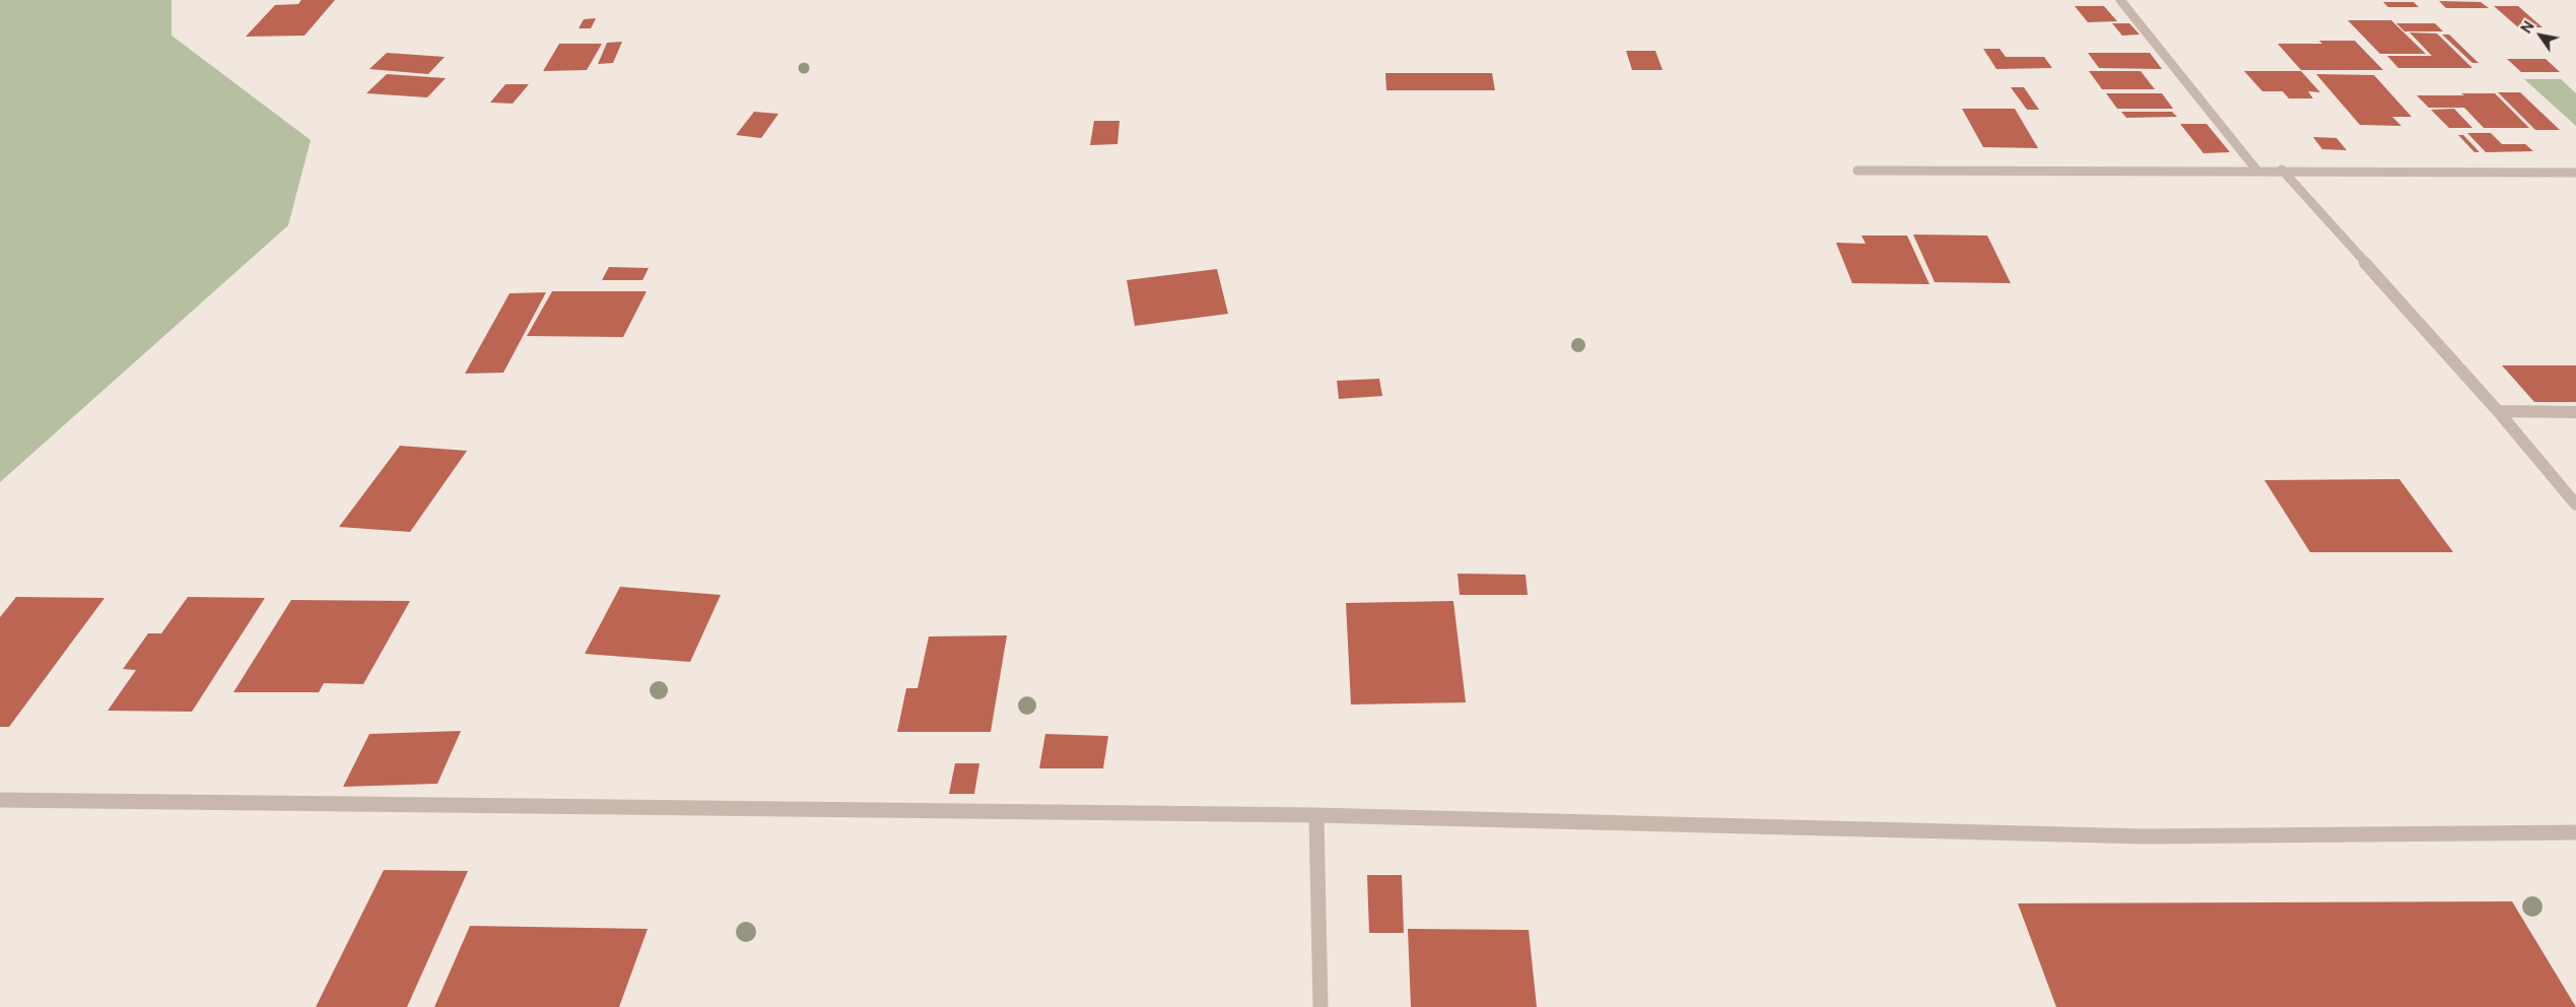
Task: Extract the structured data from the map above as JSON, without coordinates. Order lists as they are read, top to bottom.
{
  "north": "top left"
}
